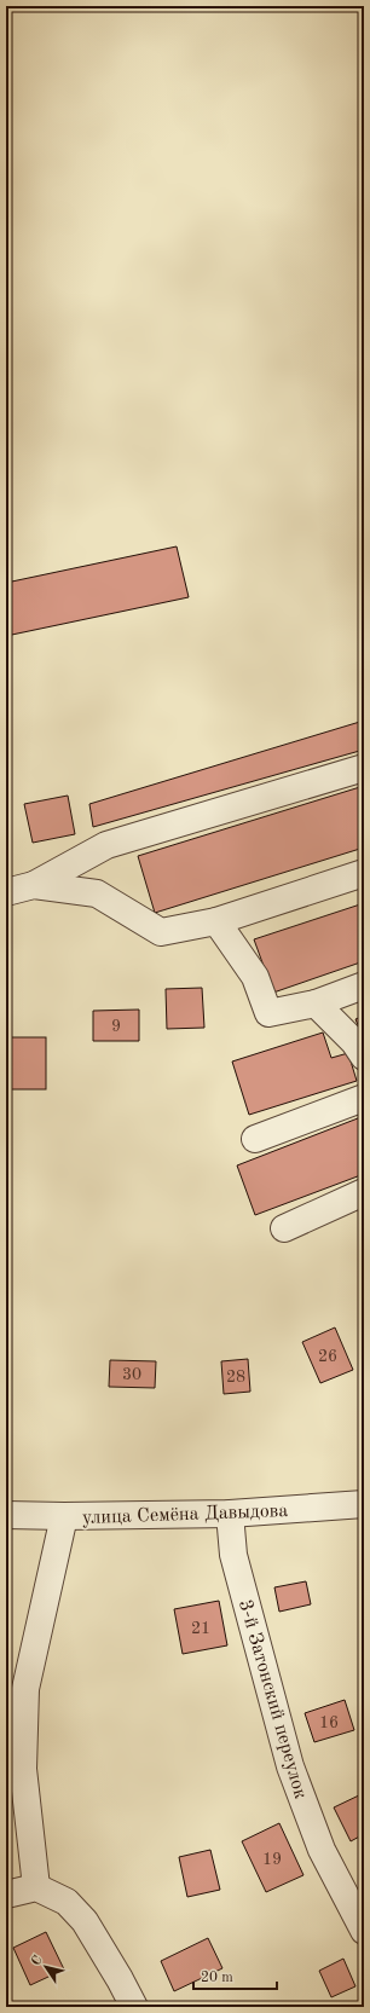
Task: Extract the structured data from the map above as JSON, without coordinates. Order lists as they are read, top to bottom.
{
  "streets": {
    "street": ["улица Семёна Давыдова", "3-й Затонский переулок"]
  },
  "crossings": [
    ["улица Семёна Давыдова", "3-й Затонский переулок"]
  ],
  "house_numbers": [
    "9",
    "26",
    "30",
    "28",
    "21",
    "16",
    "19"
  ],
  "scale_bar": "20 m",
  "north": "top left"
}
